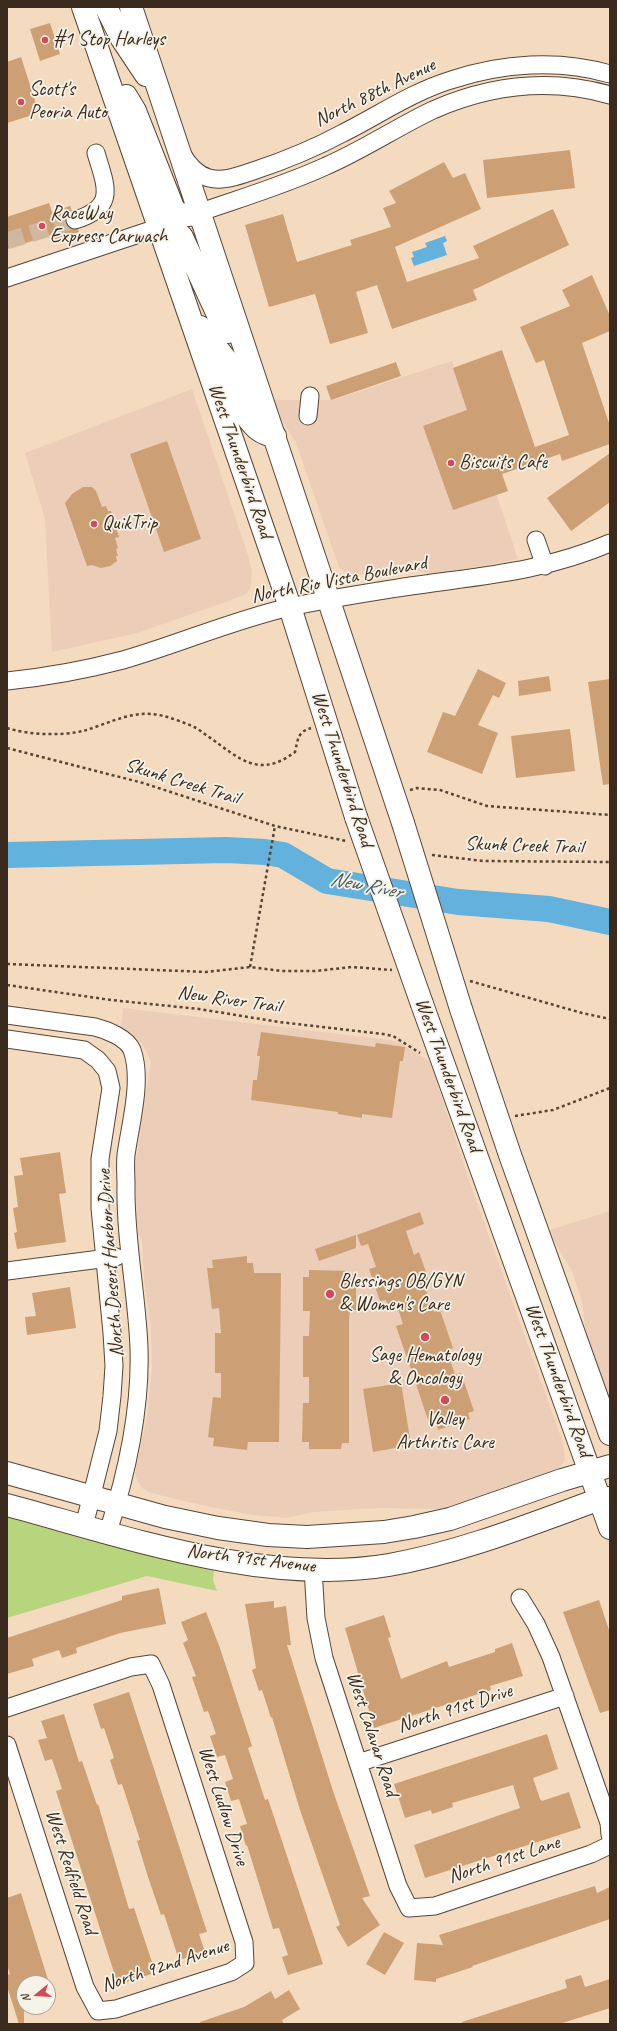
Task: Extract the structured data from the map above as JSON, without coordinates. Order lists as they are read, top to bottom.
{
  "streets": {
    "main road": ["West Thunderbird Road", "North 91st Avenue"],
    "street": [
      "North 88th Avenue",
      "North Rio Vista Boulevard",
      "North Desert Harbor Drive",
      "North 91st Drive",
      "West Calavar Road",
      "West Ludlow Drive",
      "North 91st Lane",
      "West Redfield Road",
      "North 92nd Avenue"
    ],
    "path": ["Skunk Creek Trail", "New River Trail"]
  },
  "crossings": [
    ["North 88th Avenue", "West Thunderbird Road"],
    ["West Thunderbird Road", "North Rio Vista Boulevard"],
    ["West Thunderbird Road", "Skunk Creek Trail"],
    ["West Thunderbird Road", "New River Trail"],
    ["West Thunderbird Road", "North 91st Avenue"],
    ["Skunk Creek Trail", "New River Trail"],
    ["North Desert Harbor Drive", "North 91st Avenue"],
    ["North 91st Avenue", "West Calavar Road"],
    ["North 91st Drive", "West Calavar Road"],
    ["West Calavar Road", "North 91st Lane"],
    ["West Ludlow Drive", "North 92nd Avenue"],
    ["West Redfield Road", "North 92nd Avenue"]
  ],
  "water": ["New River"],
  "places": [
    "#1 Stop Harleys",
    "Scott's Peoria Auto",
    "RaceWay Express Carwash",
    "Biscuits Cafe",
    "QuikTrip",
    "Blessings OB/GYN & Women's Care",
    "Sage Hematology & Oncology",
    "Valley Arthritis Care"
  ],
  "north": "left"
}
